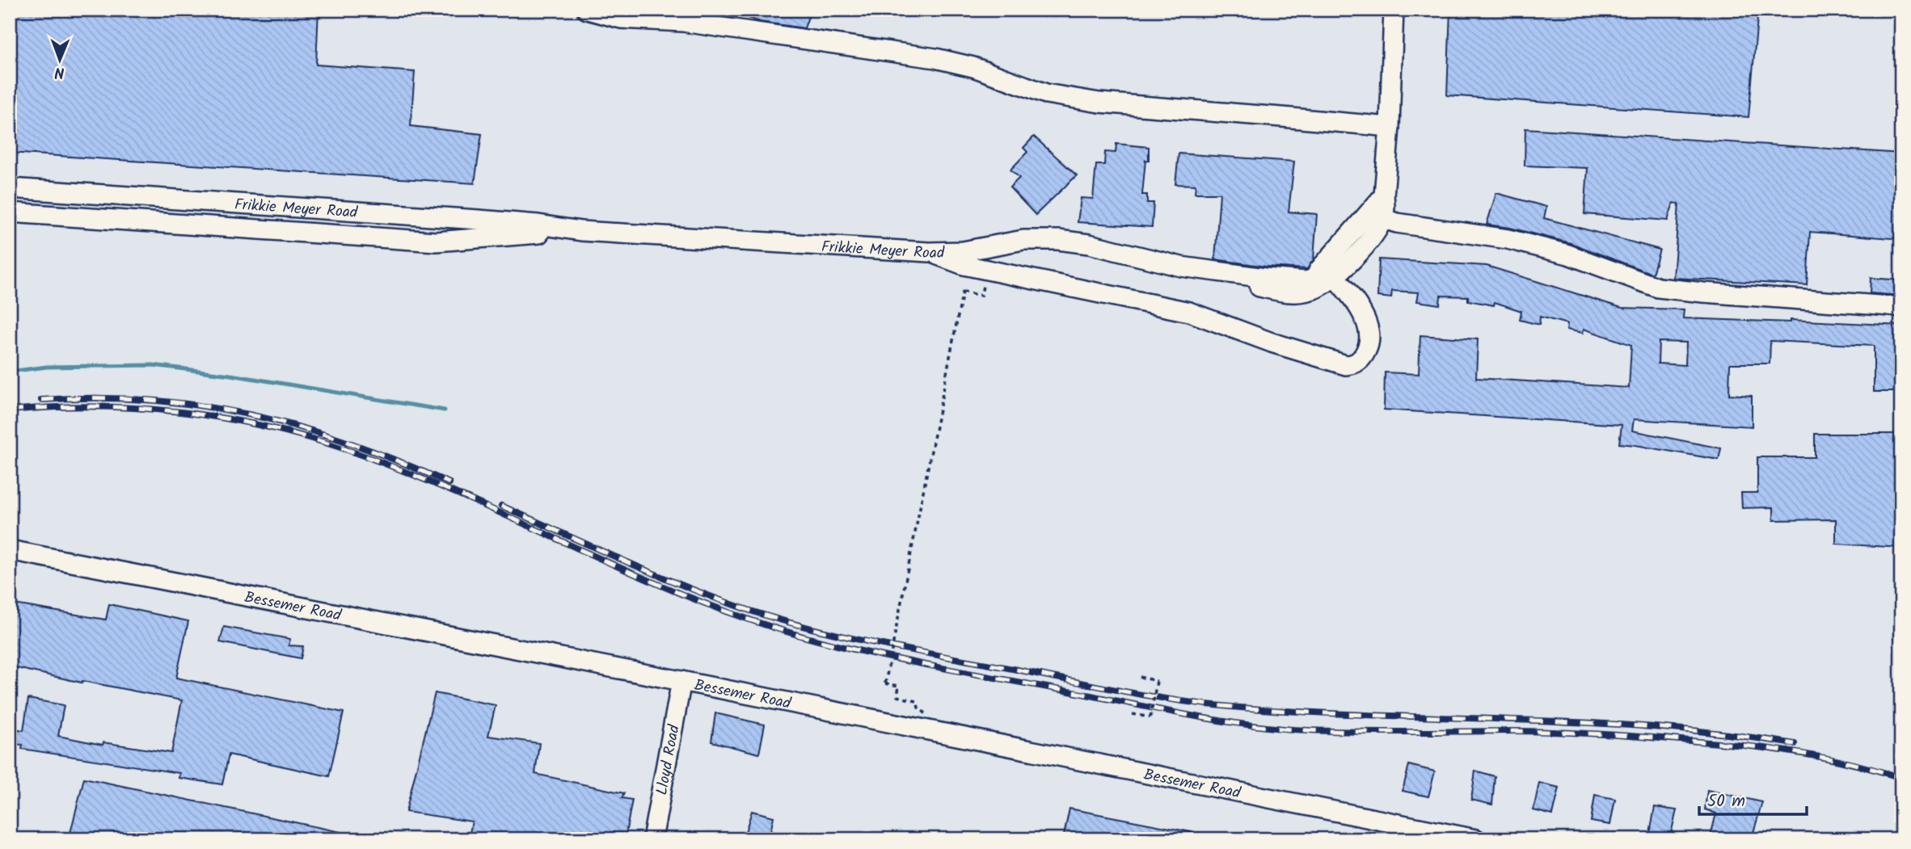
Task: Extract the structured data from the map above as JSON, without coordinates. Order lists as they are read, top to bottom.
{
  "streets": {
    "street": ["Frikkie Meyer Road", "Bessemer Road", "Lloyd Road"]
  },
  "crossings": [
    ["Bessemer Road", "Lloyd Road"]
  ],
  "scale_bar": "50 m",
  "north": "bottom"
}
